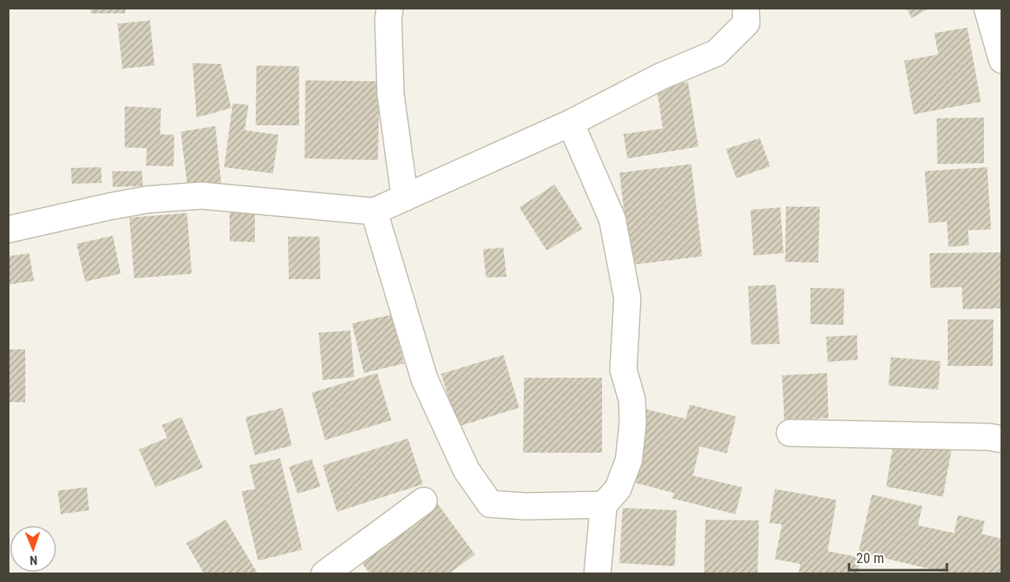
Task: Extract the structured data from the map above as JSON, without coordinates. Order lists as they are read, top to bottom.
{
  "scale_bar": "20 m",
  "north": "bottom"
}
